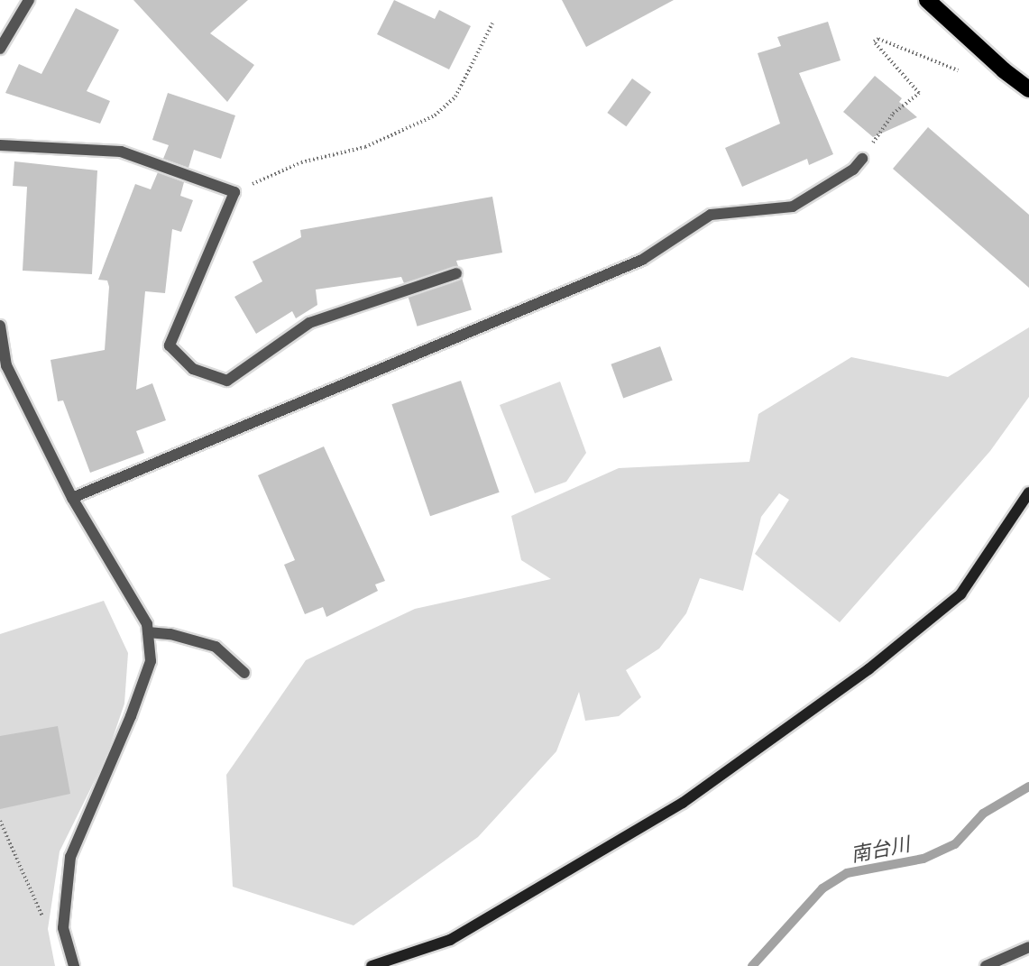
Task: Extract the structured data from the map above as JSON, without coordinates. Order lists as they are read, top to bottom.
{
  "water": ["南台川"]
}
